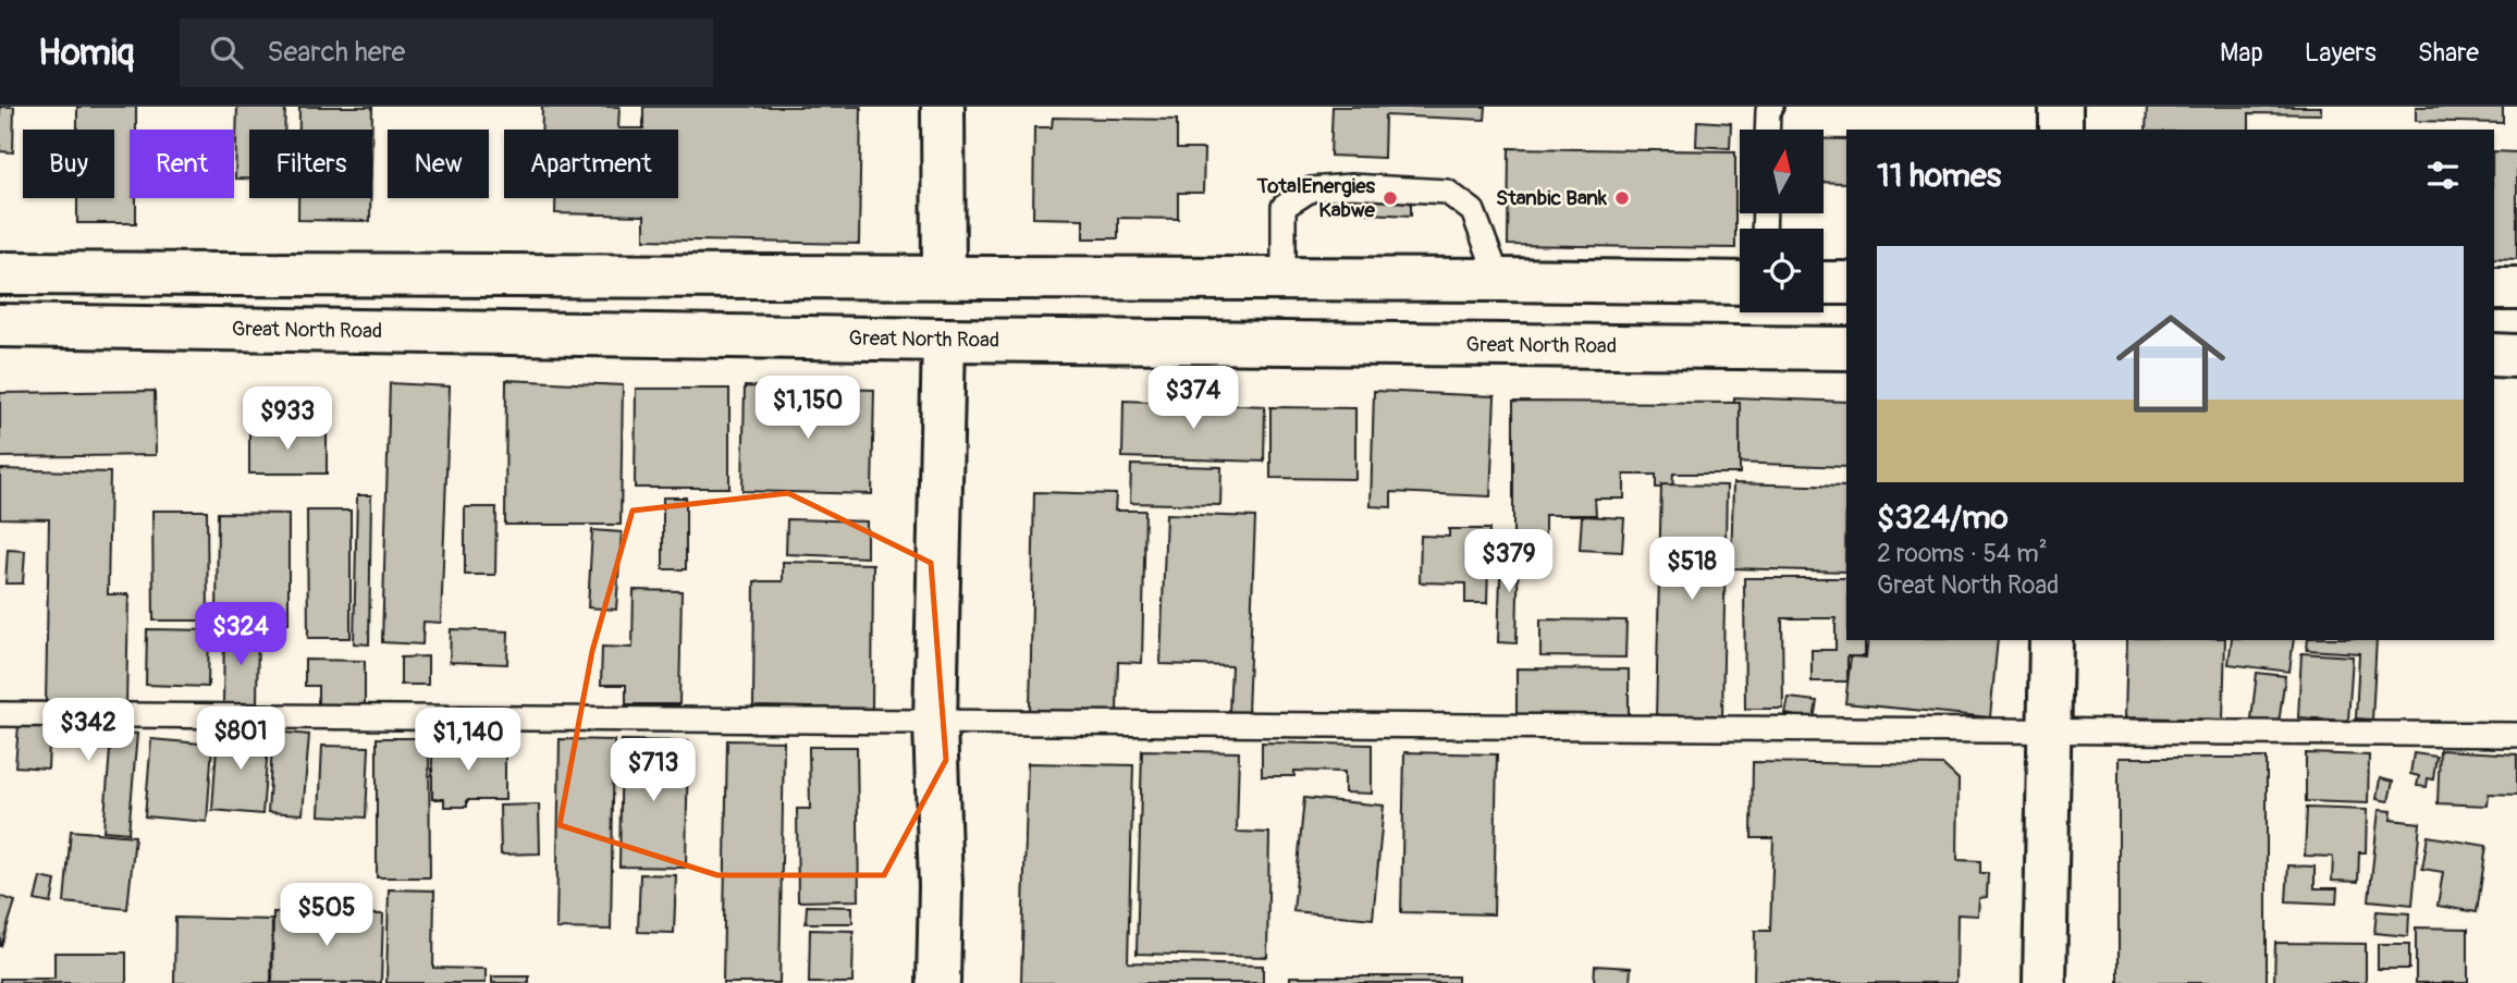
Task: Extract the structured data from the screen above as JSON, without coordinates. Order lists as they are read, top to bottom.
{
  "streets": {
    "main road": ["Great North Road"]
  },
  "places": ["TotalEnergies Kabwe", "Stanbic Bank"],
  "north": "top",
  "page": {
    "header": "Homiq",
    "search": "Search here",
    "nav": ["Map", "Layers", "Share"],
    "chip": [
      "Buy",
      "Rent",
      "Filters",
      "New",
      "Apartment"
    ],
    "heading": "11 homes",
    "list": [
      {
        "name": "$324/mo",
        "note": "2 rooms · 54 m² · Great North Road"
      }
    ],
    "price": [
      "$374",
      "$1,150",
      "$933",
      "$379",
      "$518",
      "$324",
      "$342",
      "$801",
      "$1,140",
      "$713",
      "$505"
    ]
  }
}
